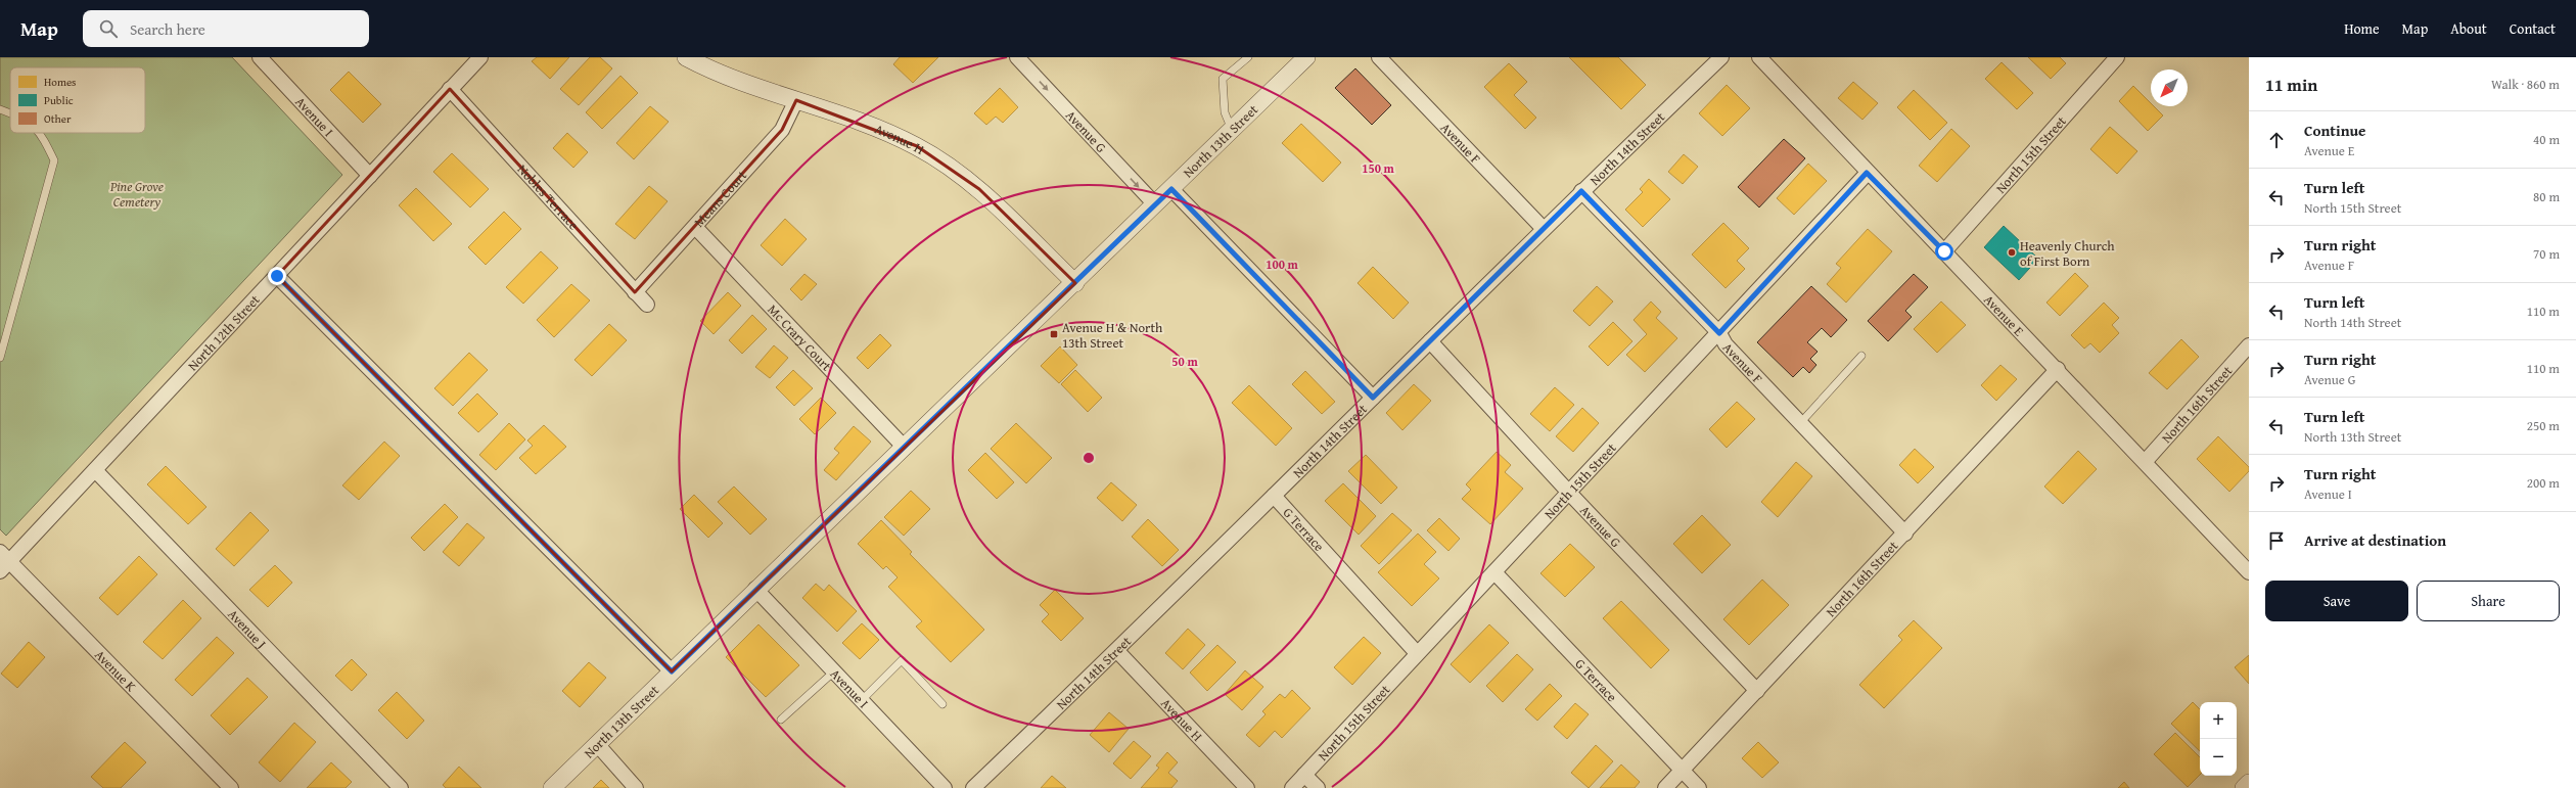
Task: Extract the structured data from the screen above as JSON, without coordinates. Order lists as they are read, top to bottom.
{
  "streets": {
    "street": [
      "Avenue I",
      "Avenue G",
      "Avenue H",
      "North 13th Street",
      "Avenue F",
      "North 14th Street",
      "North 15th Street",
      "Nobles Terrace",
      "Means Court",
      "Avenue E",
      "North 12th Street",
      "Mc Crary Court",
      "North 16th Street",
      "G Terrace",
      "Avenue J",
      "Avenue K"
    ]
  },
  "crossings": [
    ["Avenue I", "North 13th Street"],
    ["Avenue I", "North 12th Street"],
    ["Avenue G", "North 13th Street"],
    ["Avenue G", "North 14th Street"],
    ["Avenue G", "North 15th Street"],
    ["Avenue G", "North 16th Street"],
    ["Avenue H", "North 13th Street"],
    ["Avenue H", "North 14th Street"],
    ["Avenue H", "Means Court"],
    ["North 13th Street", "Mc Crary Court"],
    ["Avenue F", "North 14th Street"],
    ["Avenue F", "North 15th Street"],
    ["Avenue F", "North 16th Street"],
    ["North 14th Street", "G Terrace"],
    ["North 15th Street", "Avenue E"],
    ["North 15th Street", "G Terrace"],
    ["Nobles Terrace", "Means Court"],
    ["Nobles Terrace", "North 12th Street"],
    ["Means Court", "Mc Crary Court"],
    ["Avenue E", "North 16th Street"],
    ["North 12th Street", "Avenue J"],
    ["North 12th Street", "Avenue K"],
    ["North 16th Street", "G Terrace"]
  ],
  "parks": ["Pine Grove Cemetery"],
  "places": {
    "other": ["Heavenly Church of First Born"],
    "transit": ["Avenue H & North 13th Street"]
  },
  "legend": ["Homes", "Public", "Other"],
  "north": "bottom left",
  "page": {
    "header": "Map",
    "search": "Search here",
    "nav": [
      "Home",
      "Map",
      "About",
      "Contact"
    ],
    "heading": ["11 min", "Walk · 860 m"],
    "list": [
      ["Continue", "Avenue E", "40 m"],
      ["Turn left", "North 15th Street", "80 m"],
      ["Turn right", "Avenue F", "70 m"],
      ["Turn left", "North 14th Street", "110 m"],
      ["Turn right", "Avenue G", "110 m"],
      ["Turn left", "North 13th Street", "250 m"],
      ["Turn right", "Avenue I", "200 m"],
      "Arrive at destination"
    ],
    "buttons": ["Save", "Share"],
    "map_buttons": ["+", "−"]
  },
  "rings": ["150 m", "100 m", "50 m"]
}
